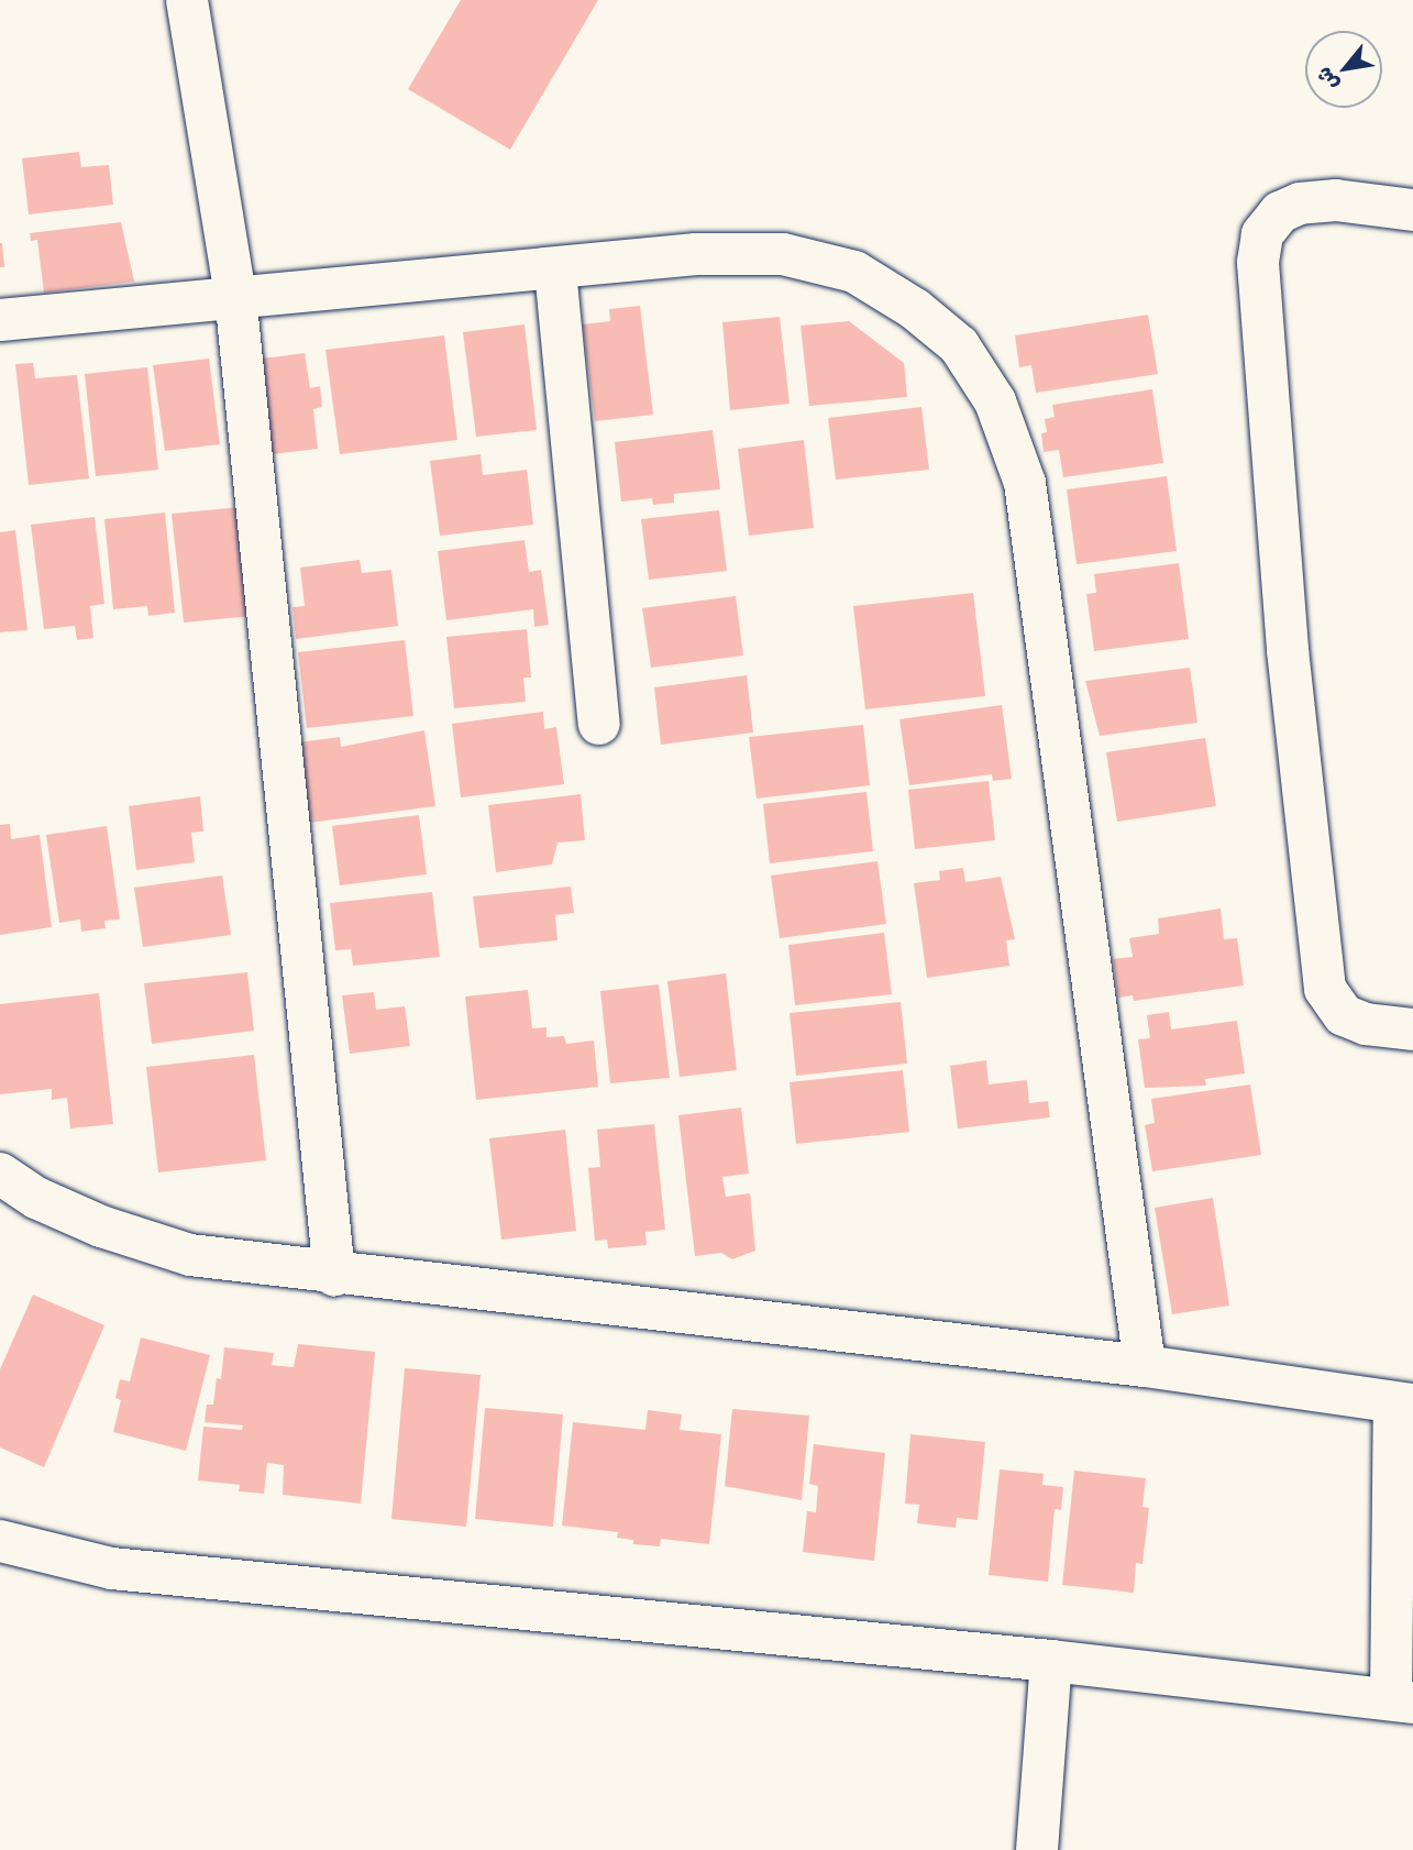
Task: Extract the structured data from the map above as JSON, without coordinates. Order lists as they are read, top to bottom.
{
  "north": "bottom left"
}
